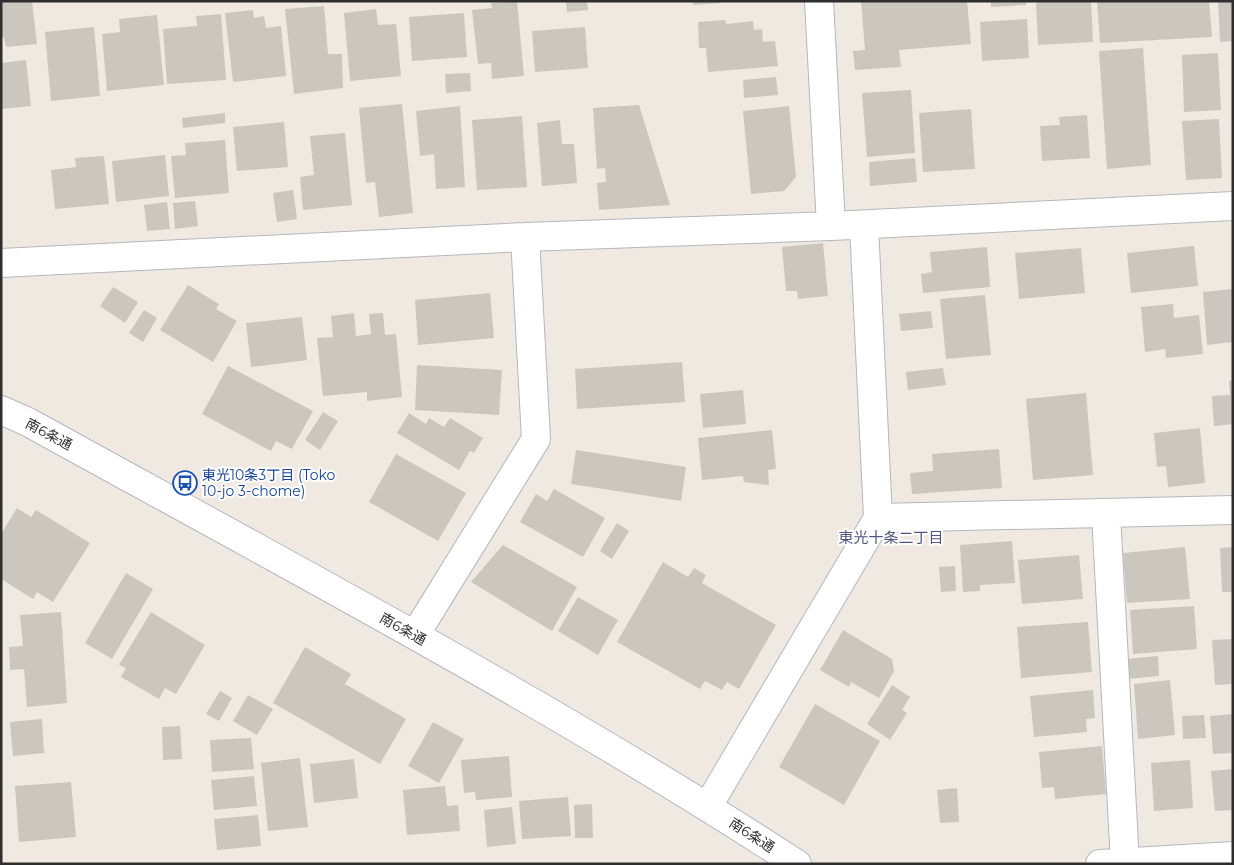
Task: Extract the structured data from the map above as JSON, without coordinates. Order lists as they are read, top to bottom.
{
  "streets": {
    "street": ["南6条通"]
  },
  "districts": ["東光十条二丁目"],
  "places": {
    "bus stop": ["東光10条3丁目 (Toko 10-jo 3-chome)"]
  }
}
